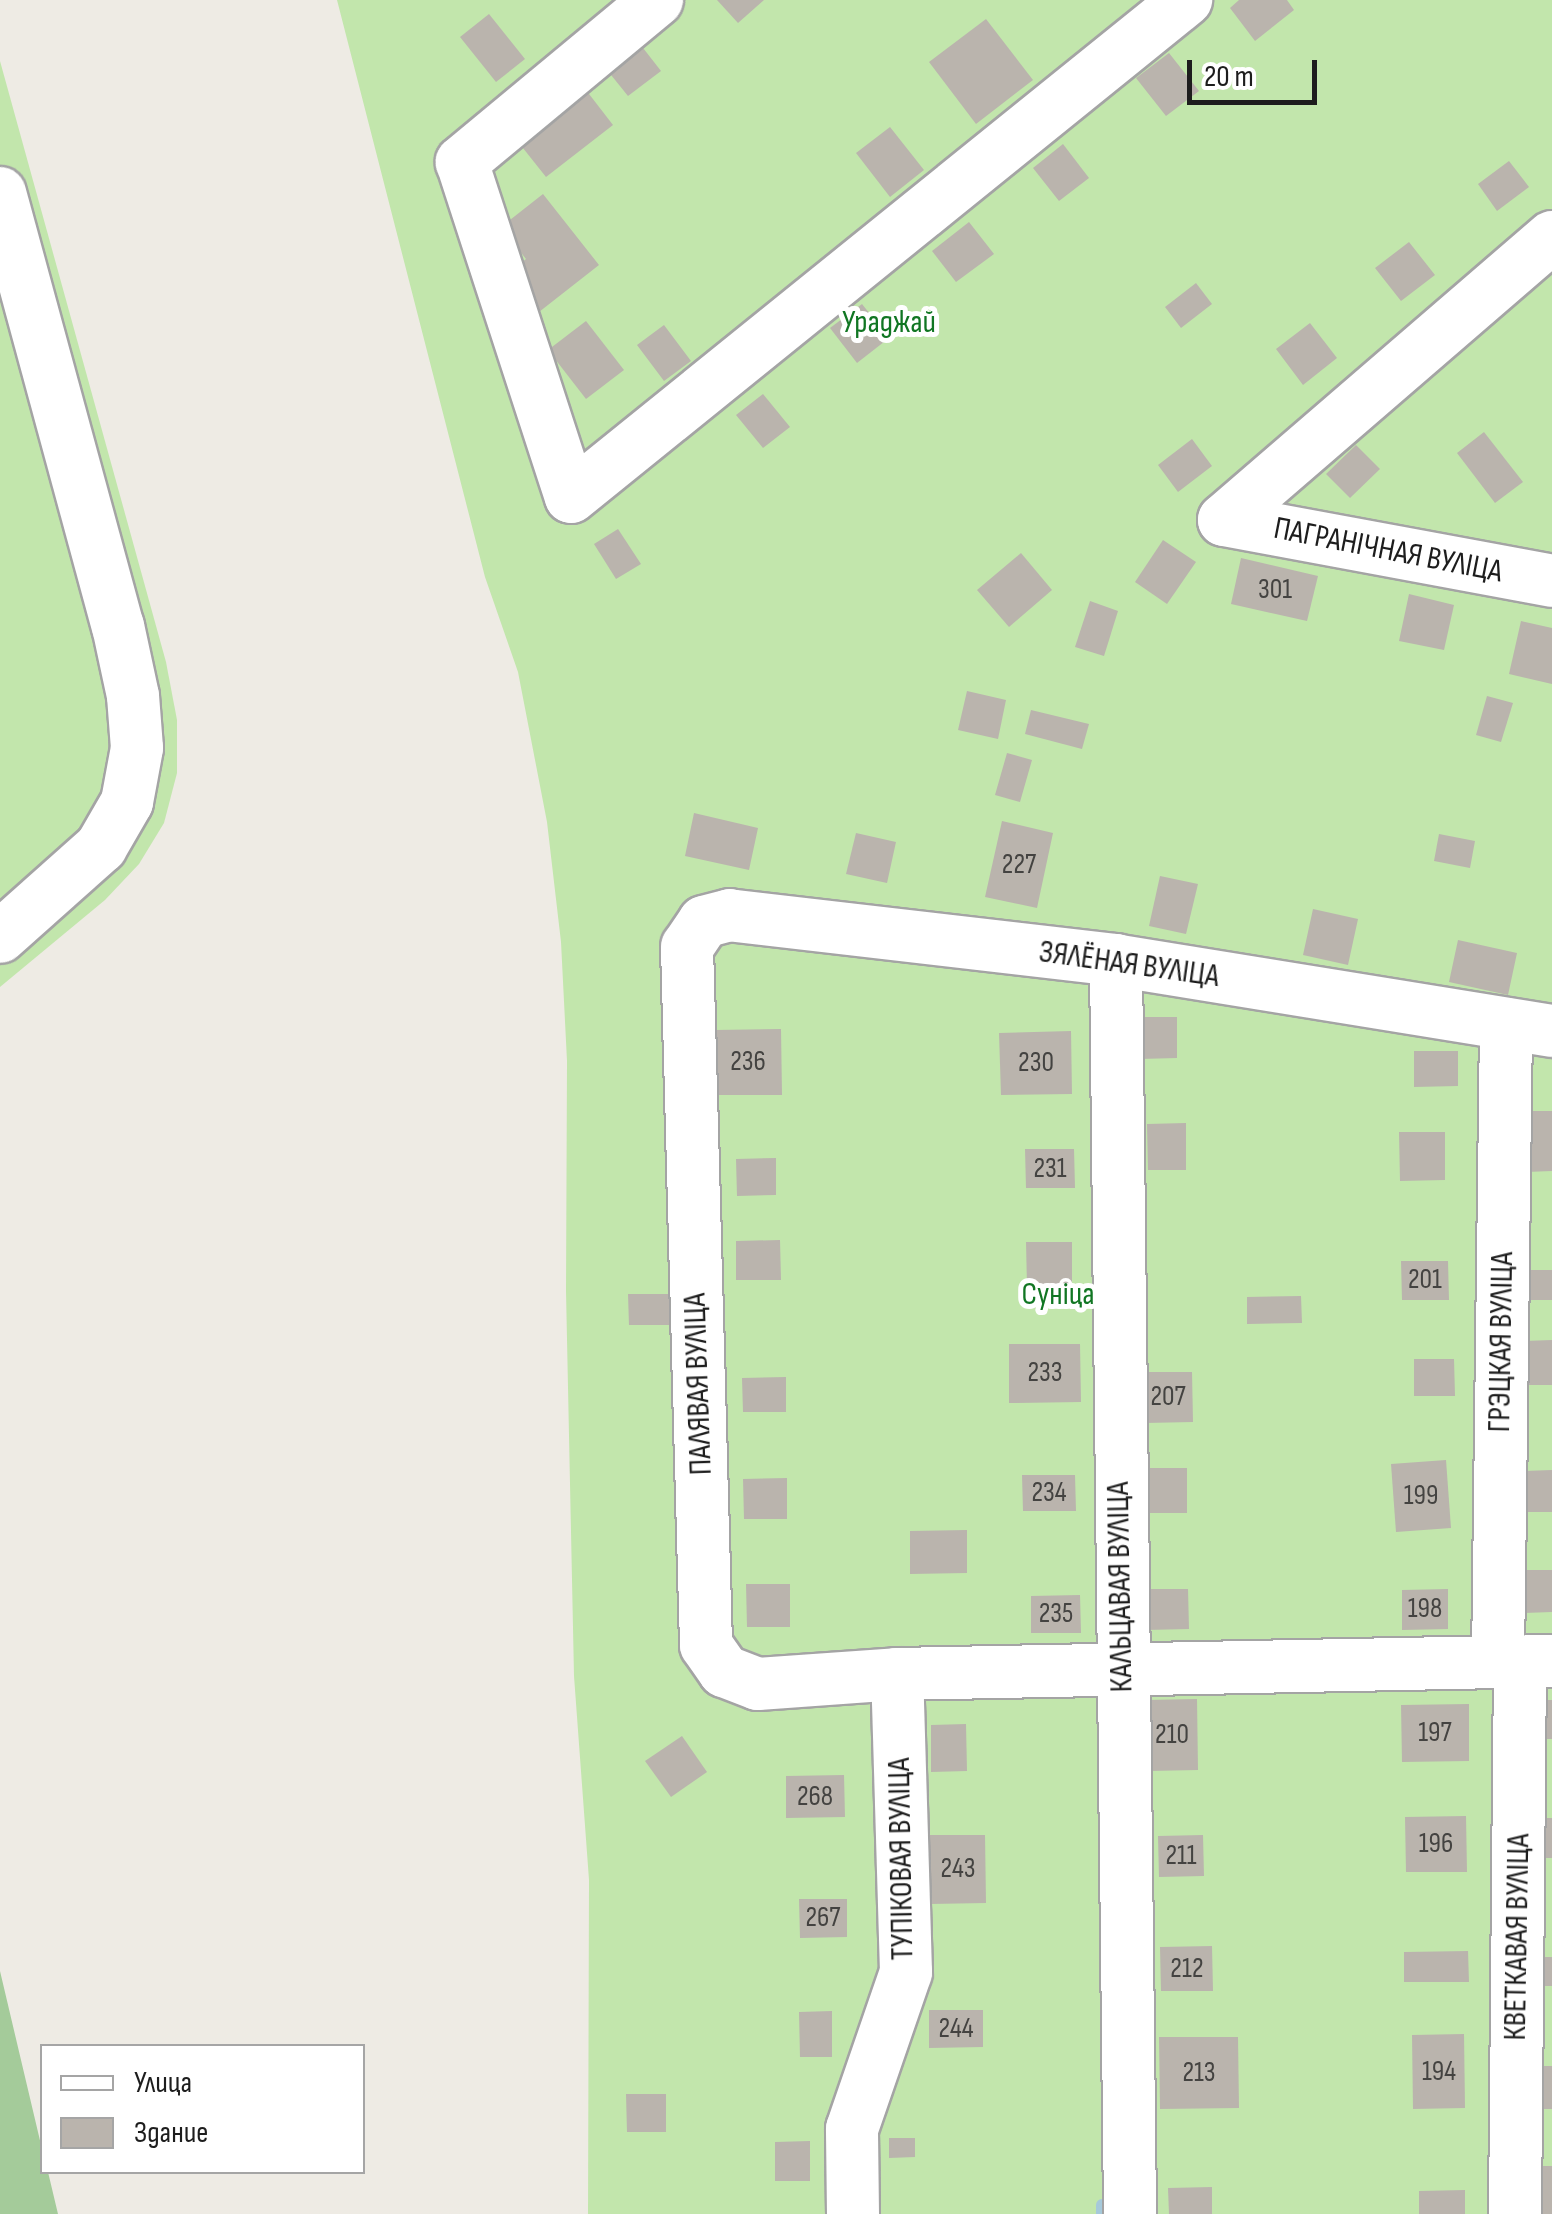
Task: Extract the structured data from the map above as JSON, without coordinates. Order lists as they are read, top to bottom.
{
  "streets": {
    "lane": [
      "ПАГРАНІЧНАЯ ВУЛІЦА",
      "ЗЯЛЁНАЯ ВУЛІЦА",
      "ГРЭЦКАЯ ВУЛІЦА",
      "ПАЛЯВАЯ ВУЛІЦА",
      "КАЛЬЦАВАЯ ВУЛІЦА",
      "ТУПІКОВАЯ ВУЛІЦА",
      "КВЕТКАВАЯ ВУЛІЦА"
    ]
  },
  "crossings": [
    ["ЗЯЛЁНАЯ ВУЛІЦА", "ГРЭЦКАЯ ВУЛІЦА"],
    ["ЗЯЛЁНАЯ ВУЛІЦА", "ПАЛЯВАЯ ВУЛІЦА"],
    ["ЗЯЛЁНАЯ ВУЛІЦА", "КАЛЬЦАВАЯ ВУЛІЦА"],
    ["ГРЭЦКАЯ ВУЛІЦА", "ПАЛЯВАЯ ВУЛІЦА"],
    ["ГРЭЦКАЯ ВУЛІЦА", "КВЕТКАВАЯ ВУЛІЦА"],
    ["ПАЛЯВАЯ ВУЛІЦА", "КАЛЬЦАВАЯ ВУЛІЦА"],
    ["ПАЛЯВАЯ ВУЛІЦА", "ТУПІКОВАЯ ВУЛІЦА"],
    ["ПАЛЯВАЯ ВУЛІЦА", "КВЕТКАВАЯ ВУЛІЦА"]
  ],
  "parks": ["Ураджай", "Суніца"],
  "house_numbers": [
    "301",
    "227",
    "236",
    "230",
    "231",
    "201",
    "233",
    "207",
    "234",
    "199",
    "198",
    "235",
    "197",
    "210",
    "268",
    "196",
    "211",
    "243",
    "267",
    "212",
    "244",
    "194",
    "213"
  ],
  "legend": ["Улица", "Здание"],
  "scale_bar": "20 m"
}
